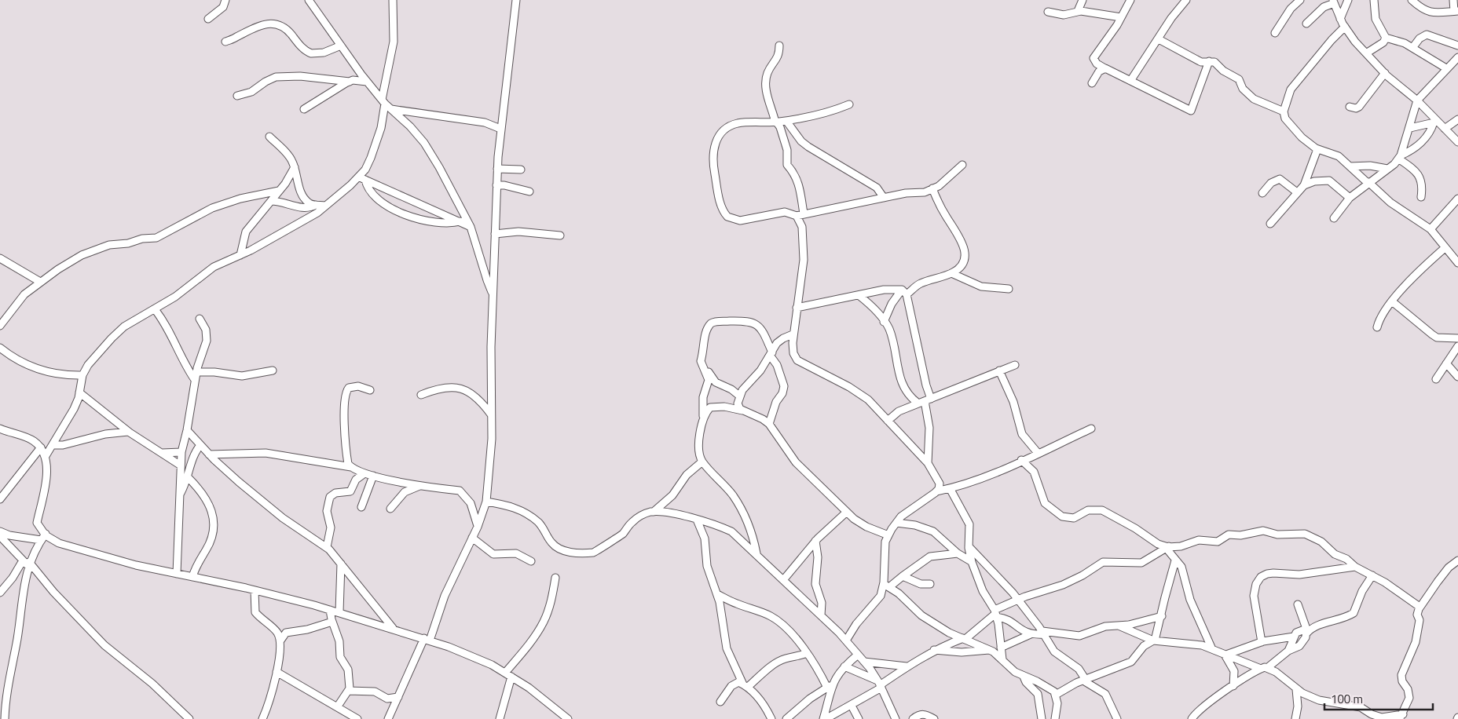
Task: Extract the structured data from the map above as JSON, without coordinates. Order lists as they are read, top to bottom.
{
  "scale_bar": "100 m"
}
